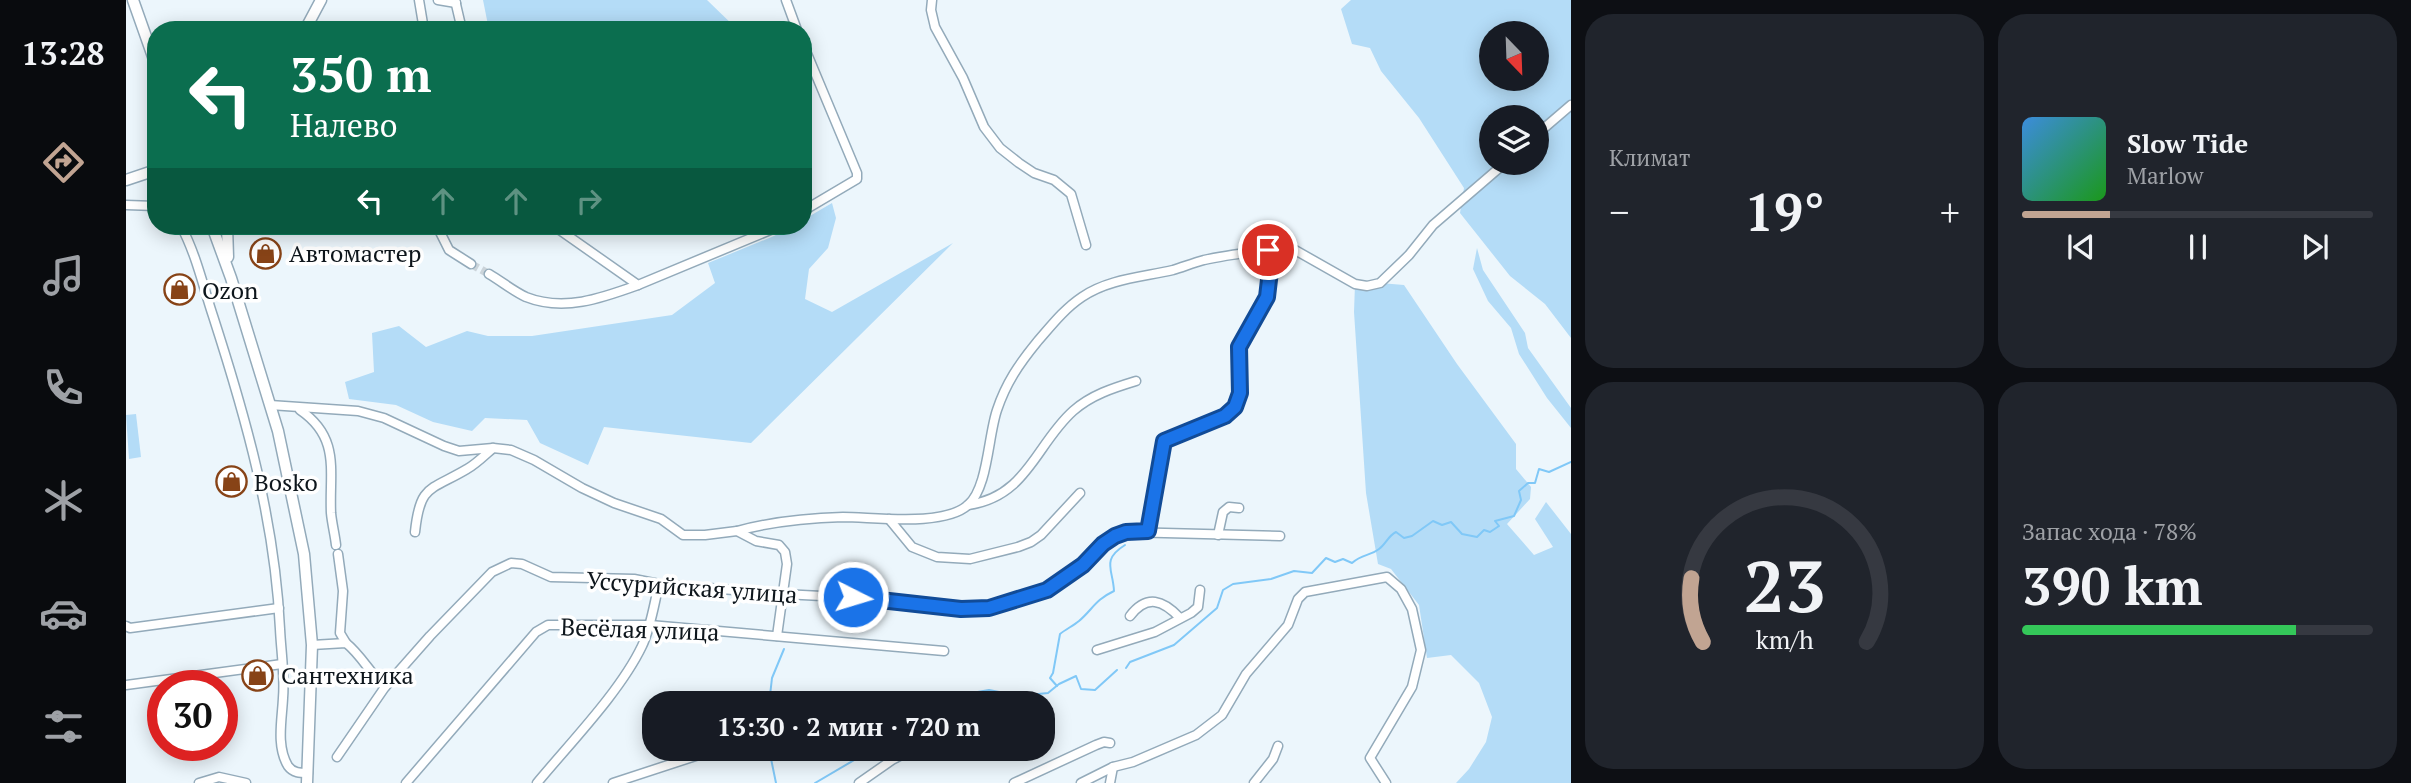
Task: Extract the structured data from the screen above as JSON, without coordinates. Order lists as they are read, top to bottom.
{
  "streets": {
    "street": ["Уссурийская улица", "Весёлая улица"]
  },
  "places": {
    "shop": [
      "Автомастер",
      "Ozon",
      "Bosko",
      "Сантехника"
    ]
  },
  "north": "bottom right",
  "page": {
    "tabs": "13:28",
    "tile": [
      "Климат",
      ["Запас хода · 78%", "390 km"]
    ],
    "turn": ["350 m", "Налево"],
    "song": ["Slow Tide", "Marlow"],
    "heat": ["−", "19°", "+"],
    "limit": "30",
    "trip": "13:30 · 2 мин · 720 m",
    "gauge": ["23", "km/h"]
  }
}
